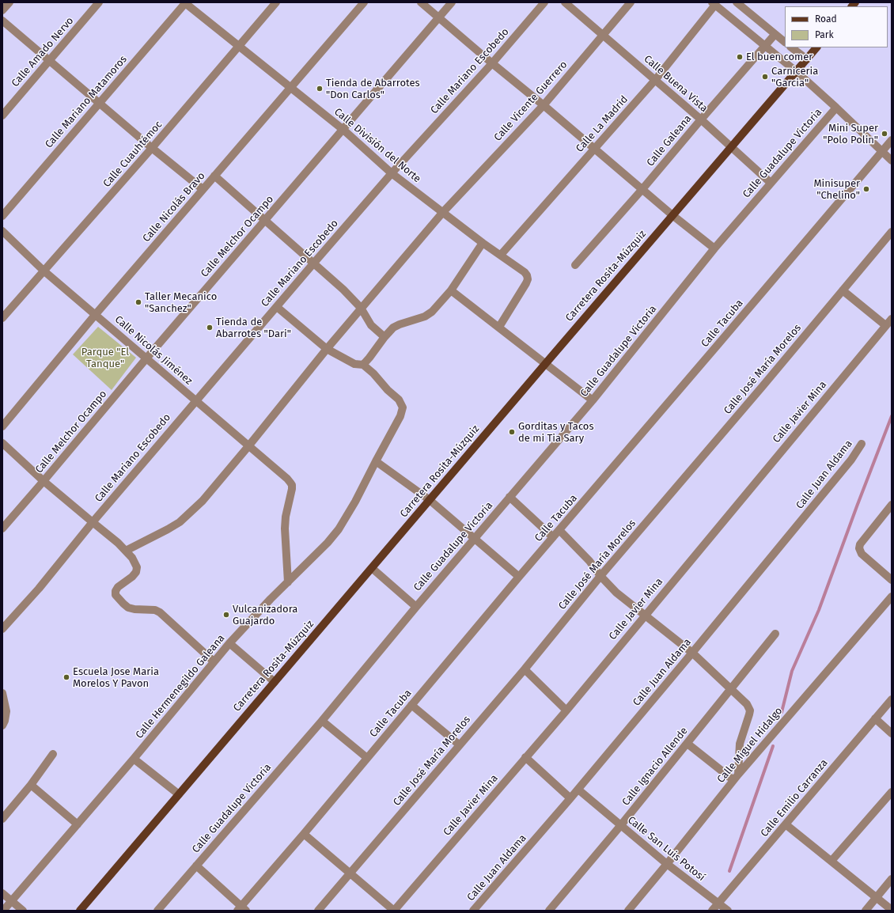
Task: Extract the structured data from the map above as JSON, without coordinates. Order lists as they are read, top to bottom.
{
  "streets": {
    "main road": ["Carretera Rosita-Múzquiz"],
    "street": [
      "Calle Amado Nervo",
      "Calle Mariano Escobedo",
      "Calle Buena Vista",
      "Calle Vicente Guerrero",
      "Calle Mariano Matamoros",
      "Calle La Madrid",
      "Calle Galeana",
      "Calle División del Norte",
      "Calle Guadalupe Victoria",
      "Calle Cuauhtémoc",
      "Calle Nicolás Bravo",
      "Calle Melchor Ocampo",
      "Calle Tacuba",
      "Calle Nicolás Jiménez",
      "Calle José María Morelos",
      "Calle Javier Mina",
      "Calle Juan Aldama",
      "Calle Hermenegildo Galeana",
      "Calle Miguel Hidalgo",
      "Calle Ignacio Allende",
      "Calle Emilio Carranza",
      "Calle San Luis Potosí"
    ]
  },
  "crossings": [
    ["Calle Mariano Escobedo", "Calle División del Norte"],
    ["Calle Mariano Escobedo", "Calle Nicolás Jiménez"],
    ["Calle Buena Vista", "Calle Vicente Guerrero"],
    ["Calle Buena Vista", "Calle La Madrid"],
    ["Calle Buena Vista", "Calle Galeana"],
    ["Calle Buena Vista", "Calle Guadalupe Victoria"],
    ["Calle Buena Vista", "Carretera Rosita-Múzquiz"],
    ["Calle Vicente Guerrero", "Calle División del Norte"],
    ["Calle Vicente Guerrero", "Calle Nicolás Jiménez"],
    ["Calle Mariano Matamoros", "Calle División del Norte"],
    ["Calle La Madrid", "Calle División del Norte"],
    ["Calle División del Norte", "Calle Cuauhtémoc"],
    ["Calle División del Norte", "Calle Nicolás Bravo"],
    ["Calle División del Norte", "Calle Melchor Ocampo"],
    ["Calle Cuauhtémoc", "Calle Nicolás Jiménez"],
    ["Calle Nicolás Bravo", "Calle Nicolás Jiménez"],
    ["Calle Melchor Ocampo", "Calle Nicolás Jiménez"],
    ["Calle Nicolás Jiménez", "Calle Hermenegildo Galeana"],
    ["Calle Juan Aldama", "Calle San Luis Potosí"],
    ["Calle Miguel Hidalgo", "Calle San Luis Potosí"],
    ["Calle Ignacio Allende", "Calle San Luis Potosí"],
    ["Calle Emilio Carranza", "Calle San Luis Potosí"]
  ],
  "parks": ["Parque \"El Tanque\""],
  "places": [
    "El buen comer",
    "Carniceria \"Garcia\"",
    "Tienda de Abarrotes \"Don Carlos\"",
    "Mini Super \"Polo Polin\"",
    "Minisuper \"Chelino\"",
    "Taller Mecanico \"Sanchez\"",
    "Tienda de Abarrotes \"Dari\"",
    "Gorditas y Tacos de mi Tia Sary",
    "Vulcanizadora Guajardo",
    "Escuela Jose Maria Morelos Y Pavon"
  ],
  "legend": ["Road", "Park"]
}
